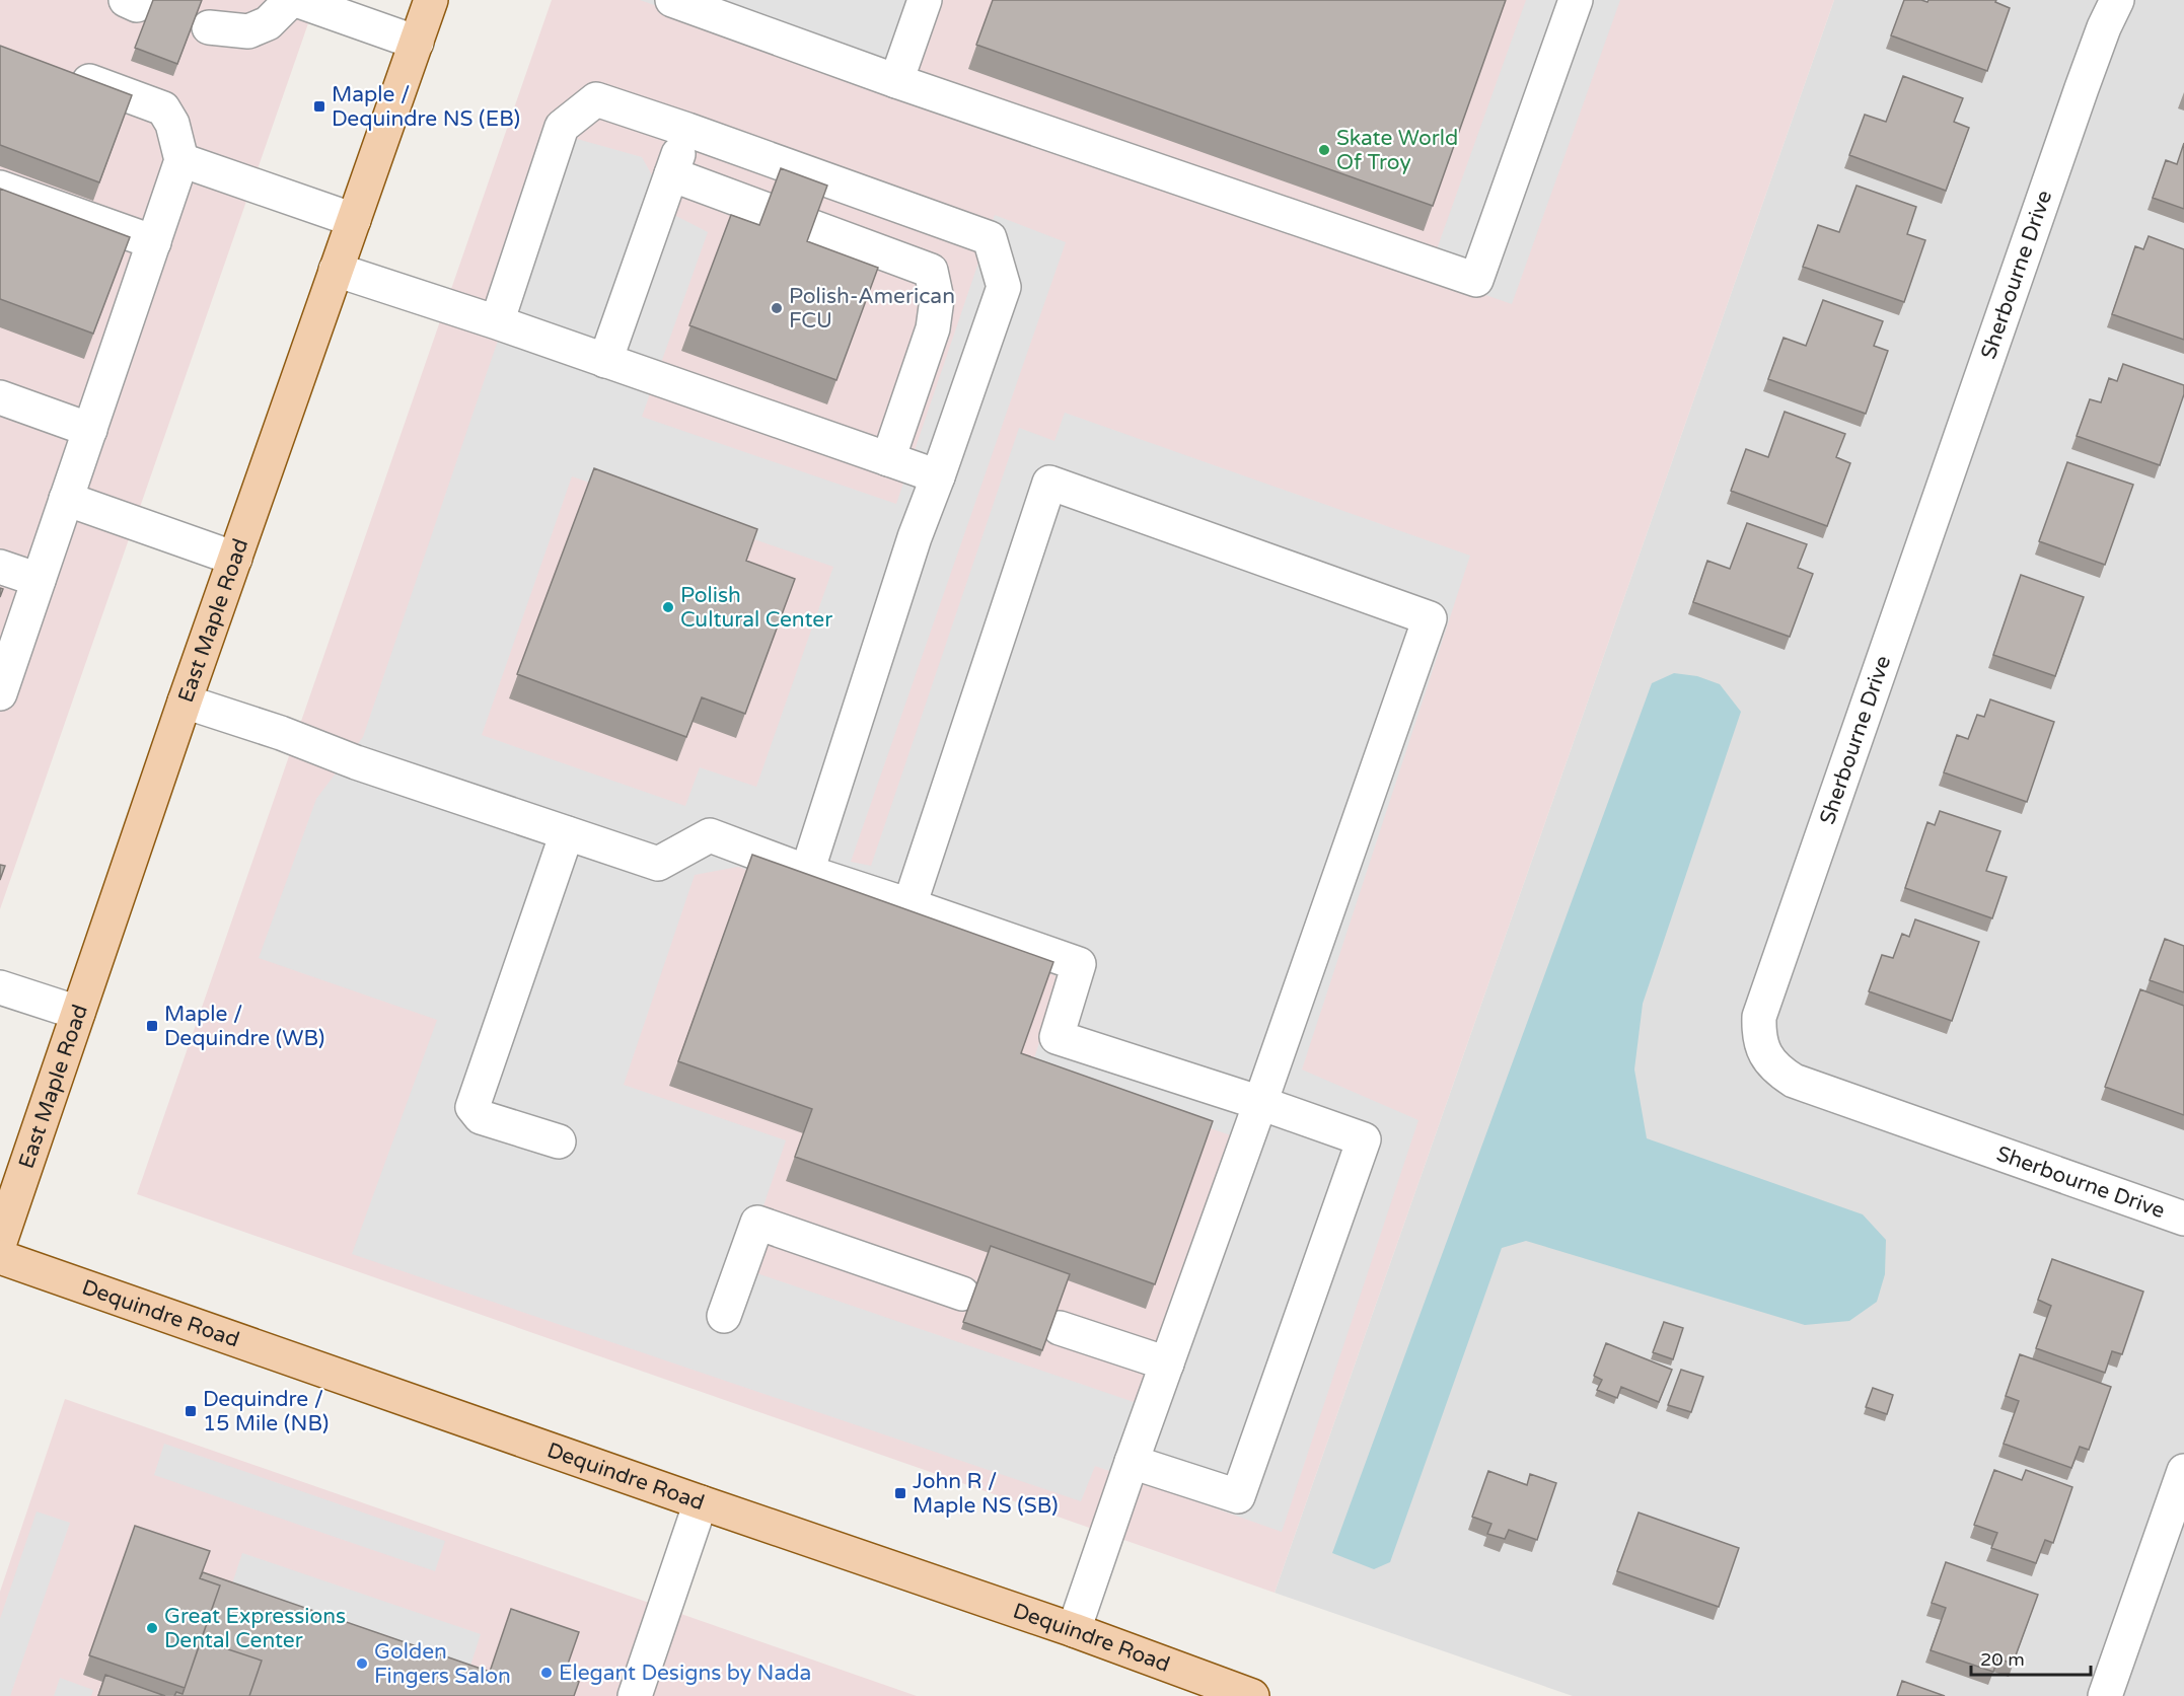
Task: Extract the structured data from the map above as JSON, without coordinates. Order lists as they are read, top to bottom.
{
  "streets": {
    "main road": ["East Maple Road", "Dequindre Road"],
    "street": ["Sherbourne Drive"]
  },
  "places": {
    "transit": [
      "Maple / Dequindre NS (EB)",
      "Maple / Dequindre (WB)",
      "Dequindre / 15 Mile (NB)",
      "John R / Maple NS (SB)"
    ],
    "other": [
      "Skate World Of Troy",
      "Polish-American FCU",
      "Polish Cultural Center",
      "Great Expressions Dental Center",
      "Golden Fingers Salon",
      "Elegant Designs by Nada"
    ]
  },
  "scale_bar": "20 m"
}
